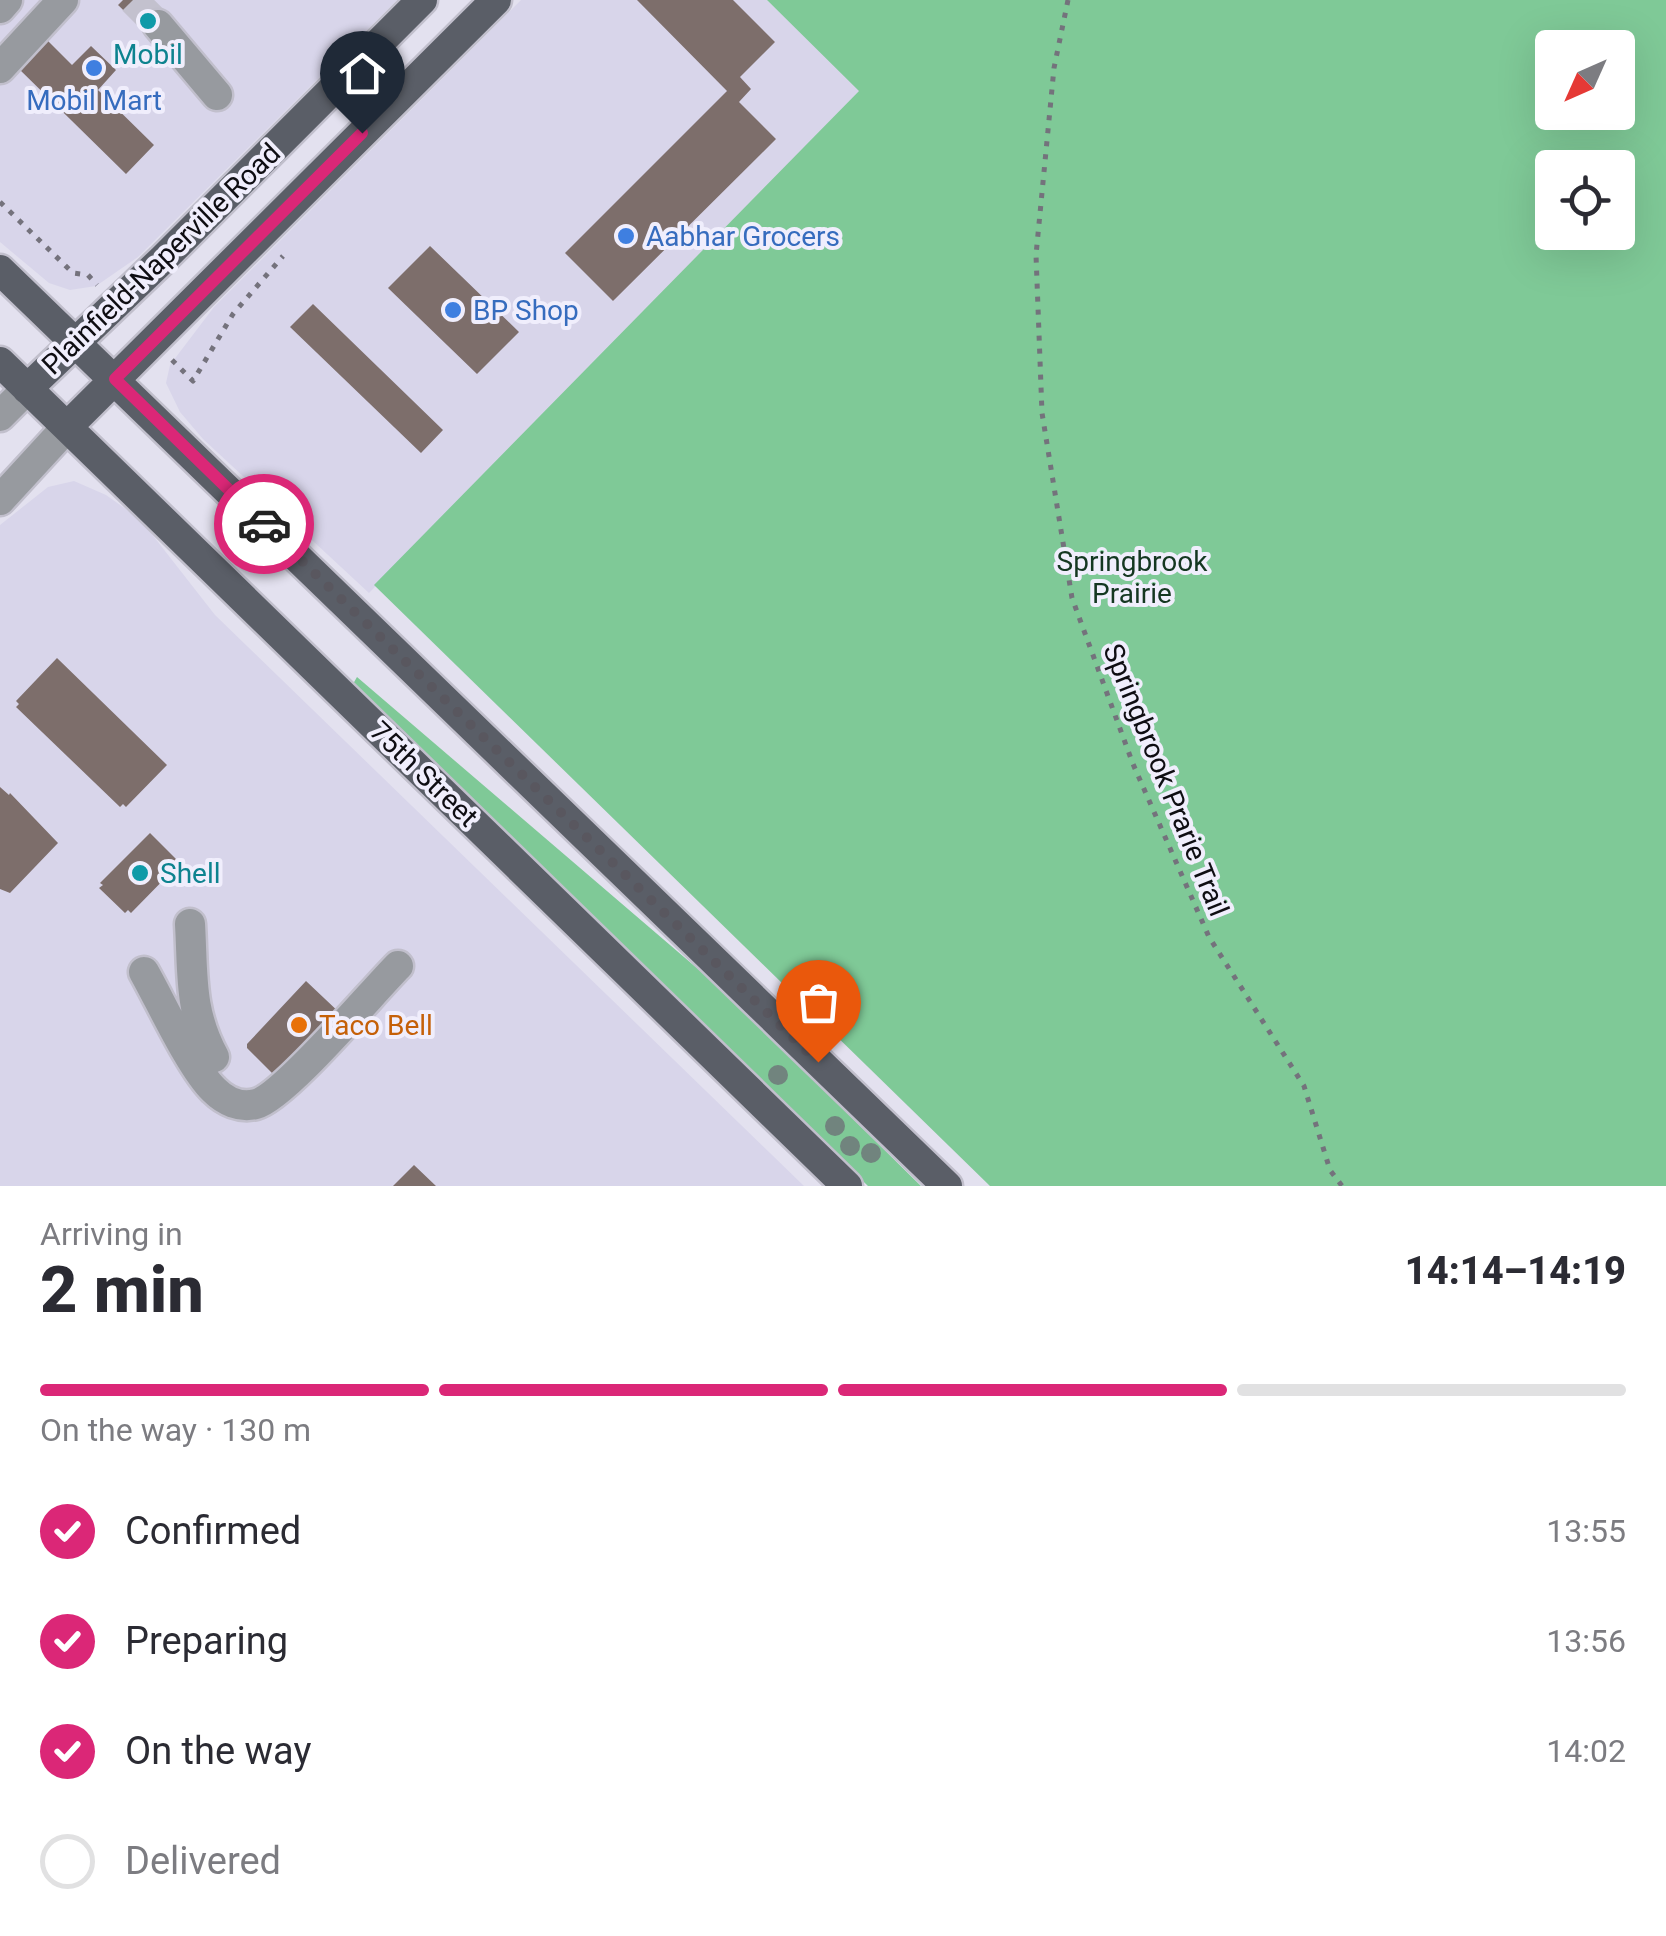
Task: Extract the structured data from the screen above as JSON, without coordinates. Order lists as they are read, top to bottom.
{
  "streets": {
    "main road": ["Plainfield-Naperville Road", "75th Street"],
    "path": ["Springbrook Prarie Trail"]
  },
  "crossings": [
    ["Plainfield-Naperville Road", "75th Street"]
  ],
  "parks": ["Springbrook Prairie"],
  "places": [
    "Mobil",
    "Mobil Mart",
    "Aabhar Grocers",
    "BP Shop",
    "Shell",
    "Taco Bell"
  ],
  "north": "bottom left",
  "page": {
    "heading": ["2 min", "Arriving in", "14:14–14:19"],
    "bar": "On the way · 130 m",
    "list": [
      ["Confirmed", "13:55"],
      ["Preparing", "13:56"],
      ["On the way", "14:02"],
      "Delivered"
    ]
  }
}
